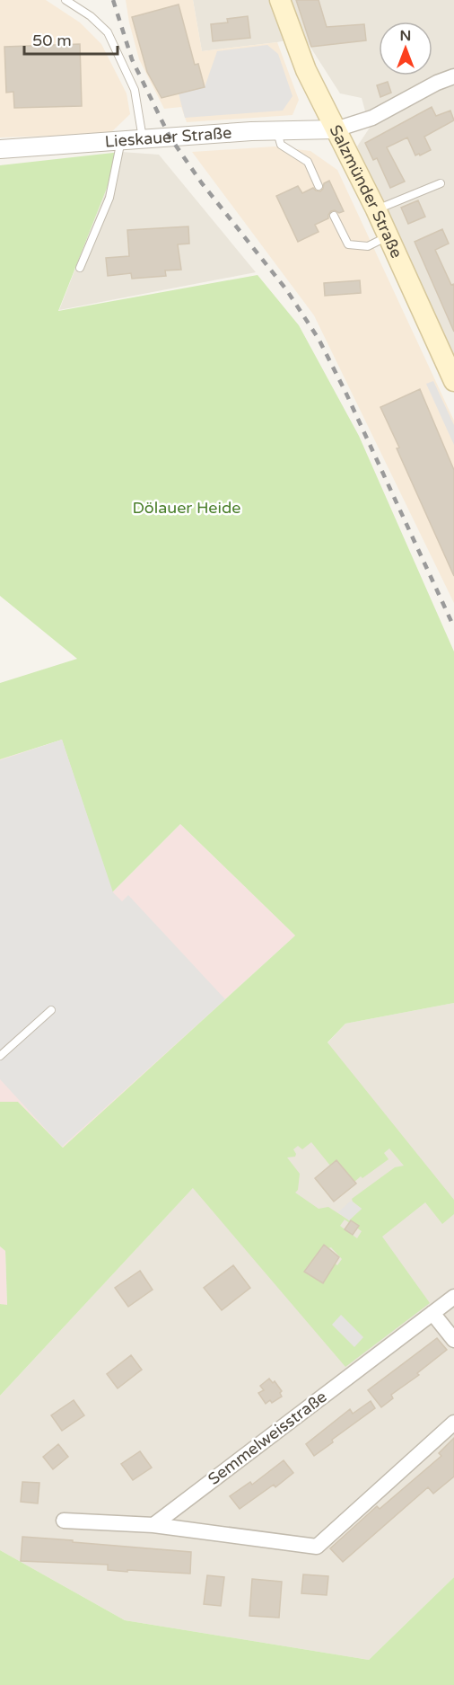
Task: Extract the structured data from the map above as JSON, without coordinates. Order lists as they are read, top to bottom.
{
  "streets": {
    "main road": ["Salzmünder Straße"],
    "street": ["Lieskauer Straße", "Semmelweisstraße"]
  },
  "crossings": [
    ["Lieskauer Straße", "Salzmünder Straße"]
  ],
  "parks": ["Dölauer Heide"],
  "scale_bar": "50 m",
  "north": "top"
}
